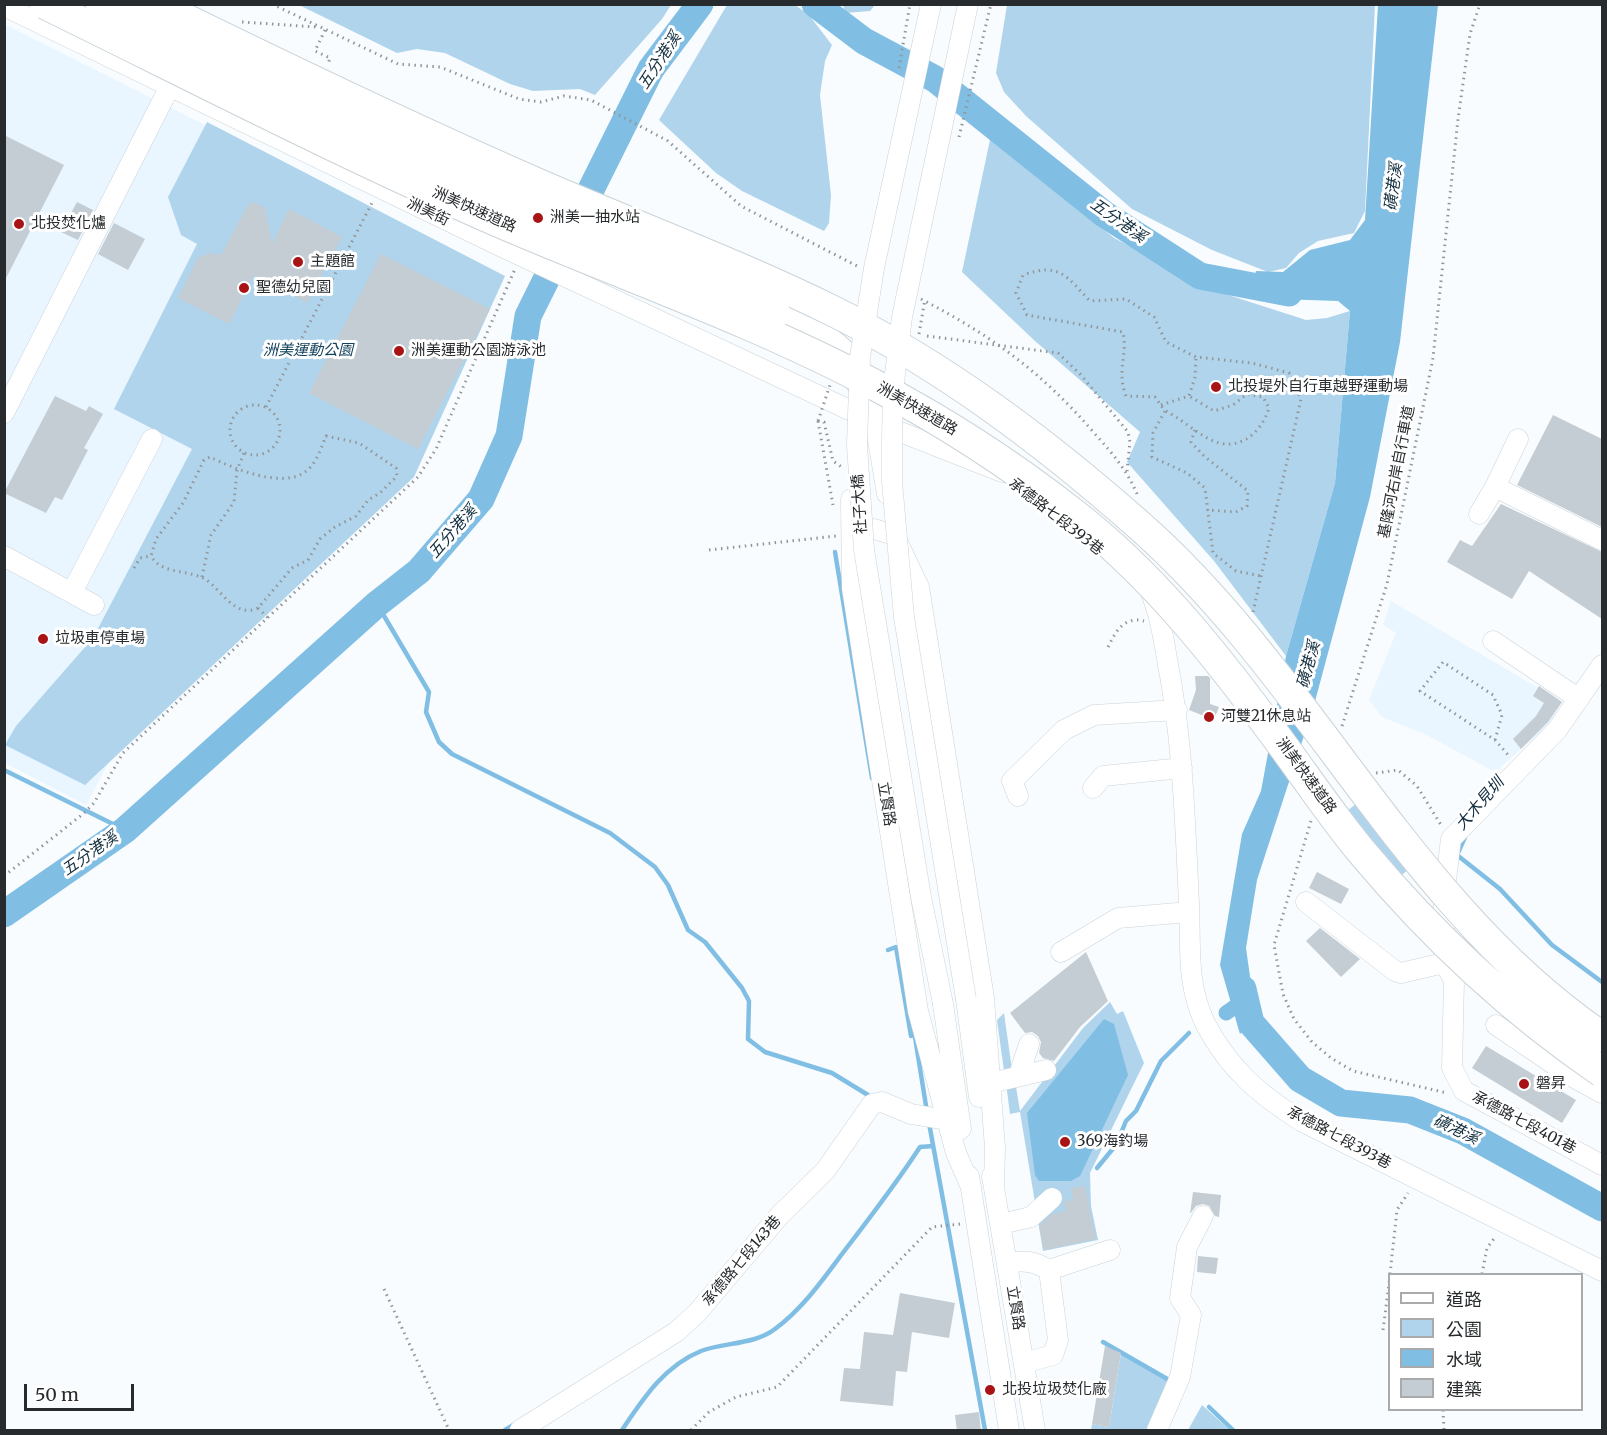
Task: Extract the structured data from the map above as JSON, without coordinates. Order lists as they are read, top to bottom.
{
  "streets": {
    "highway": ["洲美快速道路"],
    "street": [
      "洲美街",
      "社子大橋",
      "承德路七段393巷",
      "立賢路",
      "承德路七段401巷",
      "承德路七段143巷"
    ],
    "path": ["基隆河右岸自行車道"]
  },
  "crossings": [
    ["洲美街", "承德路七段393巷"],
    ["洲美街", "立賢路"],
    ["社子大橋", "立賢路"],
    ["承德路七段393巷", "立賢路"],
    ["立賢路", "承德路七段143巷"]
  ],
  "water": ["五分港溪", "磺港溪", "大木見圳"],
  "parks": ["洲美運動公園"],
  "places": [
    "洲美一抽水站",
    "北投焚化爐",
    "主題館",
    "聖德幼兒園",
    "洲美運動公園游泳池",
    "北投堤外自行車越野運動場",
    "垃圾車停車場",
    "河雙21休息站",
    "磐昇",
    "369海釣場",
    "北投垃圾焚化廠"
  ],
  "legend": [
    "道路",
    "公園",
    "水域",
    "建築"
  ],
  "scale_bar": "50 m"
}
